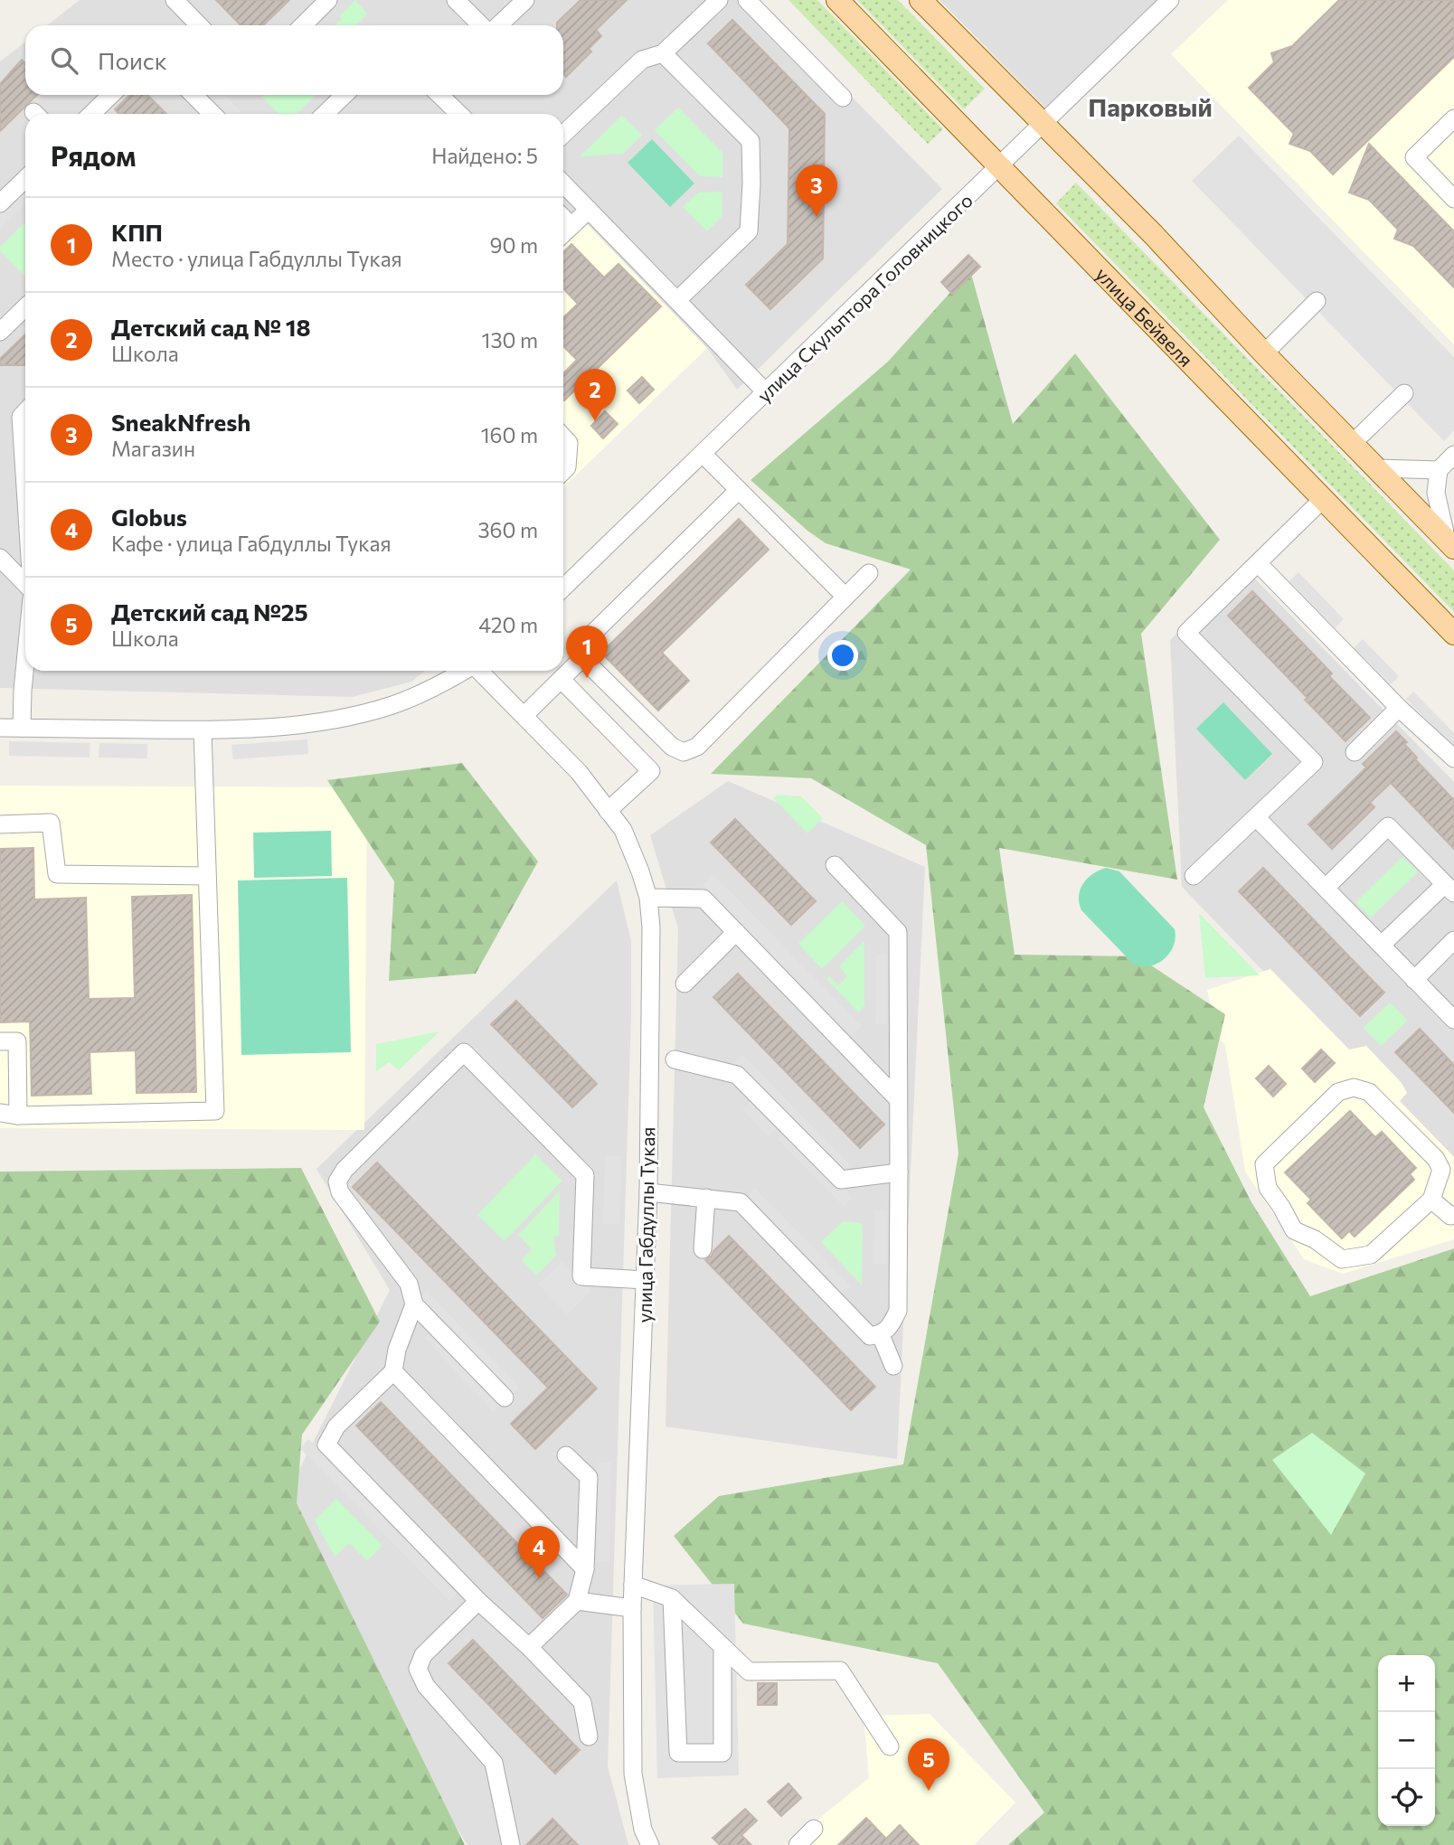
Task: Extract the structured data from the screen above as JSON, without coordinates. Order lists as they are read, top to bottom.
{
  "streets": {
    "main road": ["улица Бейвеля"],
    "street": ["улица Скульптора Головницкого", "улица Габдуллы Тукая"]
  },
  "crossings": [
    ["улица Скульптора Головницкого", "улица Бейвеля"]
  ],
  "districts": ["Парковый"],
  "page": {
    "search": "Поиск",
    "heading": ["Рядом", "Найдено: 5"],
    "pins": [
      "3",
      "2",
      "1",
      "4",
      "5"
    ],
    "list": [
      {
        "mark": "1",
        "name": "КПП",
        "note": "Место · улица Габдуллы Тукая",
        "value": "90 m"
      },
      {
        "mark": "2",
        "name": "Детский сад № 18",
        "note": "Школа",
        "value": "130 m"
      },
      {
        "mark": "3",
        "name": "SneakNfresh",
        "note": "Магазин",
        "value": "160 m"
      },
      {
        "mark": "4",
        "name": "Globus",
        "note": "Кафе · улица Габдуллы Тукая",
        "value": "360 m"
      },
      {
        "mark": "5",
        "name": "Детский сад №25",
        "note": "Школа",
        "value": "420 m"
      }
    ],
    "map_buttons": ["+", "−"]
  }
}
